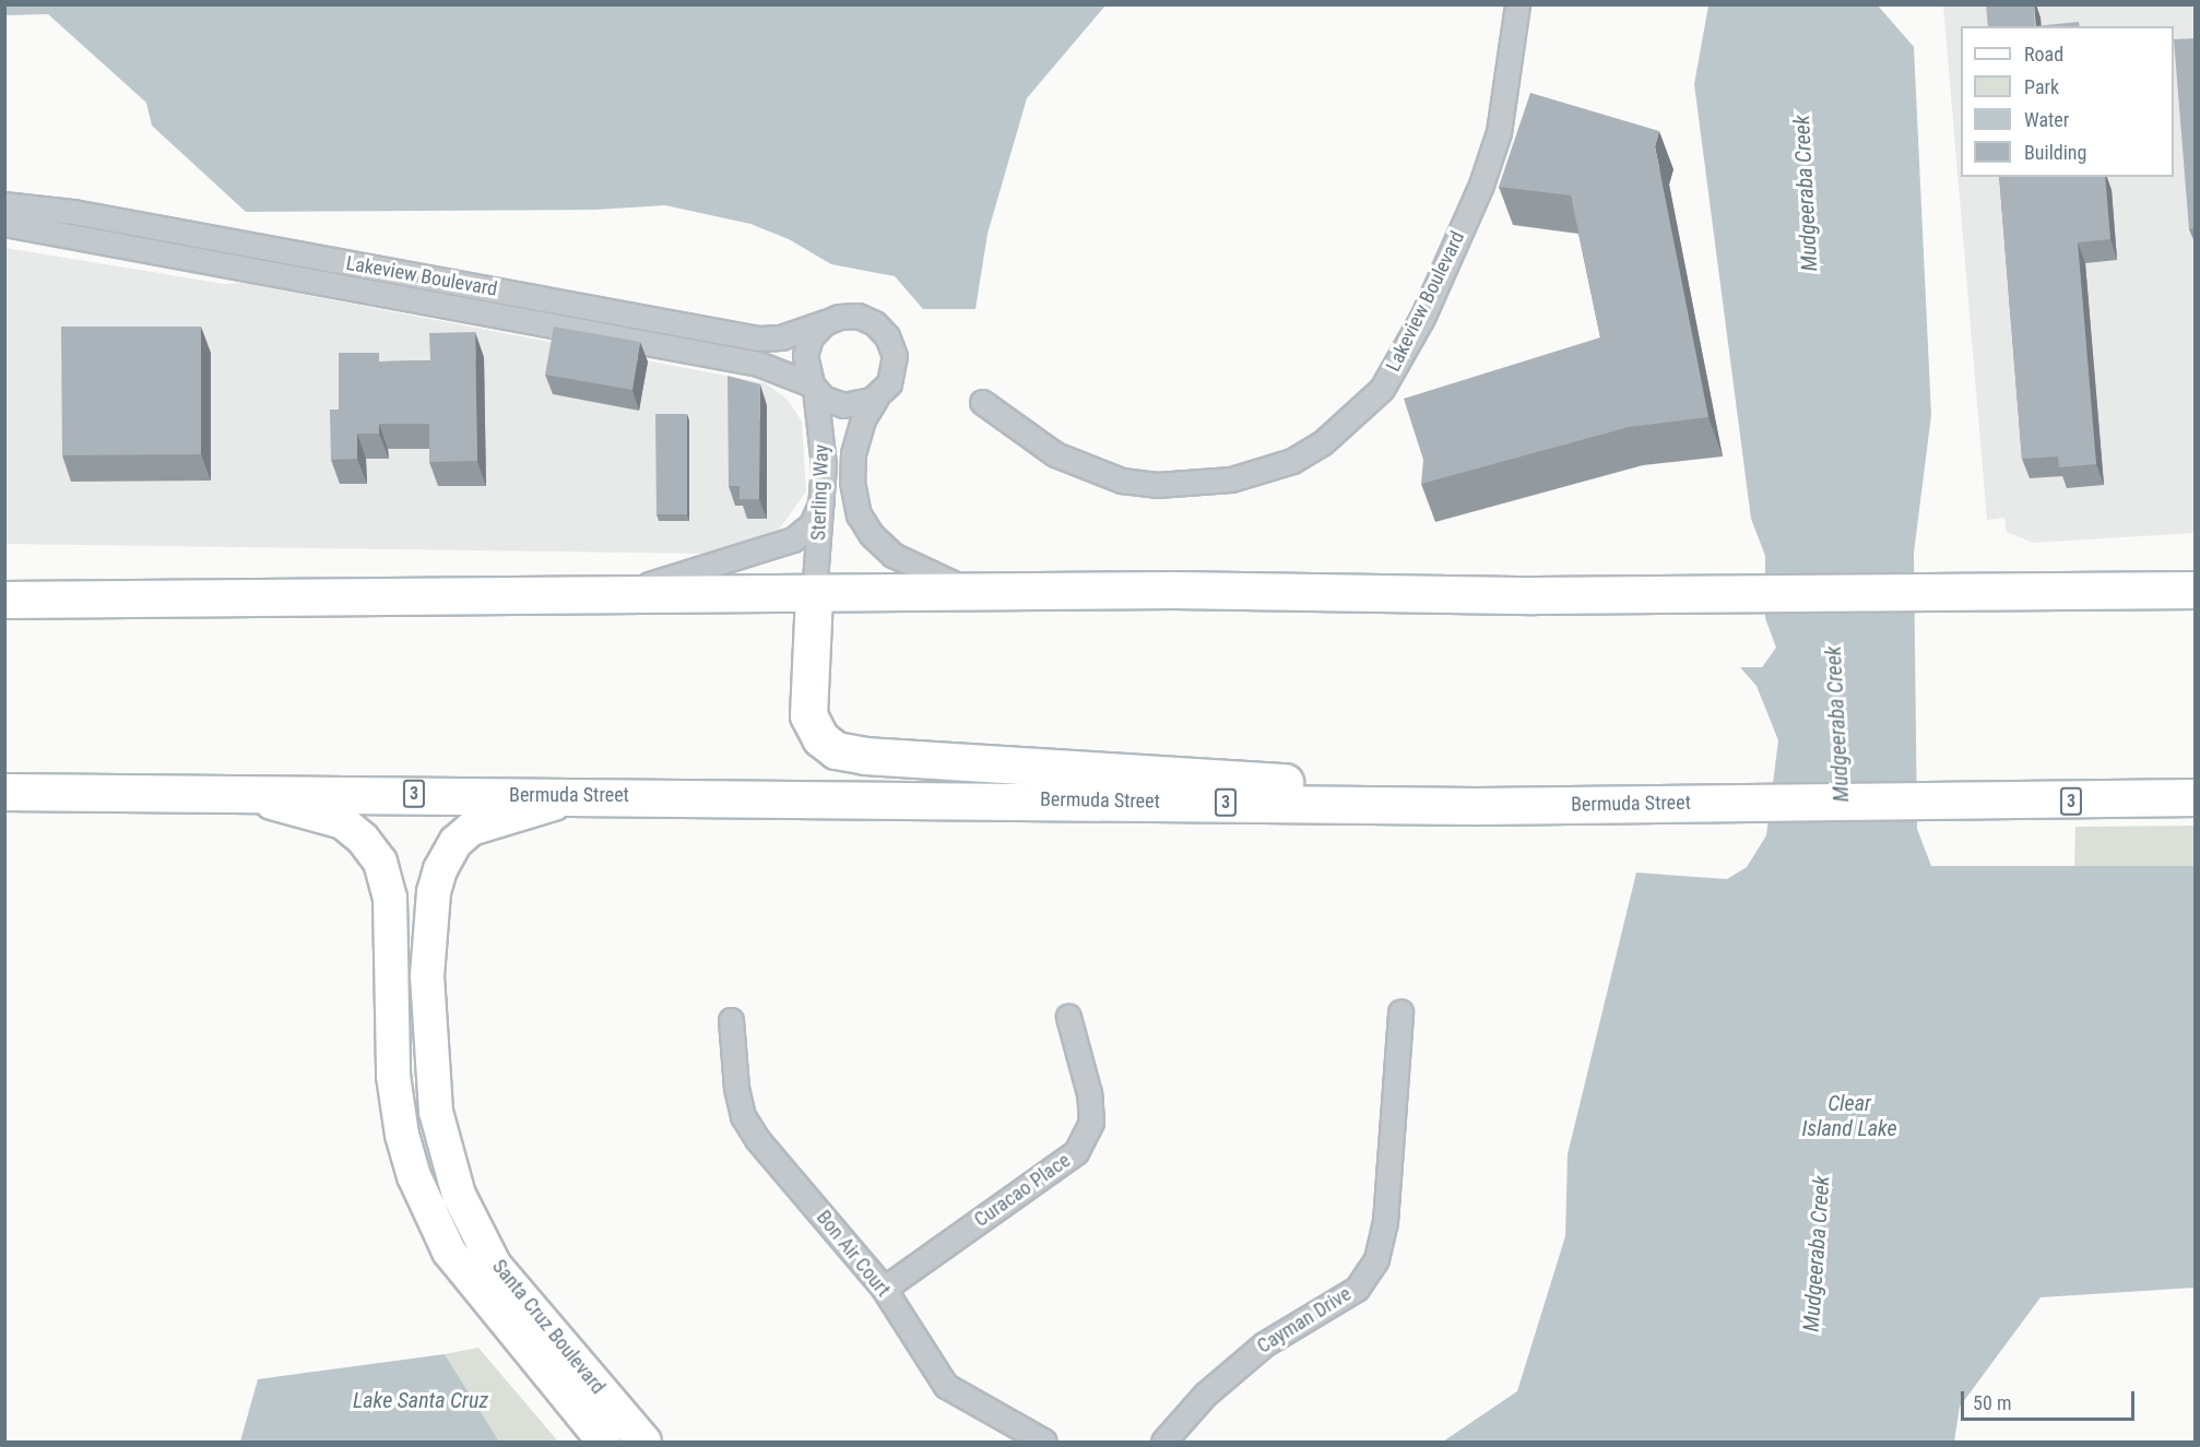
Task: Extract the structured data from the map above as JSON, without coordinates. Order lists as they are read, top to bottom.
{
  "streets": {
    "main road": ["3", "Bermuda Street"],
    "street": [
      "Lakeview Boulevard",
      "Sterling Way",
      "Curacao Place",
      "Bon Air Court",
      "Cayman Drive",
      "Santa Cruz Boulevard"
    ]
  },
  "crossings": [
    ["Lakeview Boulevard", "Sterling Way"],
    ["Bermuda Street", "Santa Cruz Boulevard"],
    ["Curacao Place", "Bon Air Court"]
  ],
  "water": ["Mudgeeraba Creek", "Clear Island Lake", "Lake Santa Cruz"],
  "legend": [
    "Road",
    "Park",
    "Water",
    "Building"
  ],
  "scale_bar": "50 m"
}
